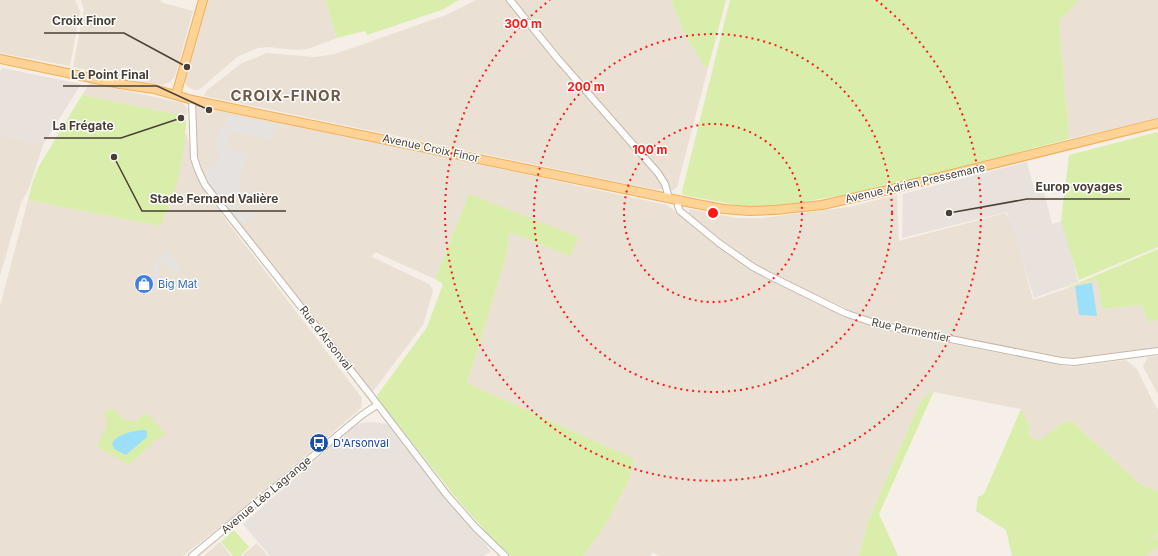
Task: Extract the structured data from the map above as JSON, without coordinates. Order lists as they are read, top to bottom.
{
  "streets": {
    "main road": ["Avenue Croix Finor", "Avenue Adrien Pressemane"],
    "street": ["Rue Parmentier", "Rue d'Arsonval", "Avenue Léo Lagrange"]
  },
  "crossings": [
    ["Avenue Croix Finor", "Avenue Adrien Pressemane"],
    ["Avenue Croix Finor", "Rue d'Arsonval"],
    ["Avenue Adrien Pressemane", "Rue Parmentier"],
    ["Rue d'Arsonval", "Avenue Léo Lagrange"]
  ],
  "districts": ["CROIX-FINOR"],
  "places": {
    "other": [
      "Croix Finor",
      "Le Point Final",
      "La Frégate",
      "Stade Fernand Valière",
      "Europ voyages"
    ],
    "shop": ["Big Mat"],
    "bus stop": ["D'Arsonval"]
  },
  "rings": ["300 m", "200 m", "100 m"]
}
